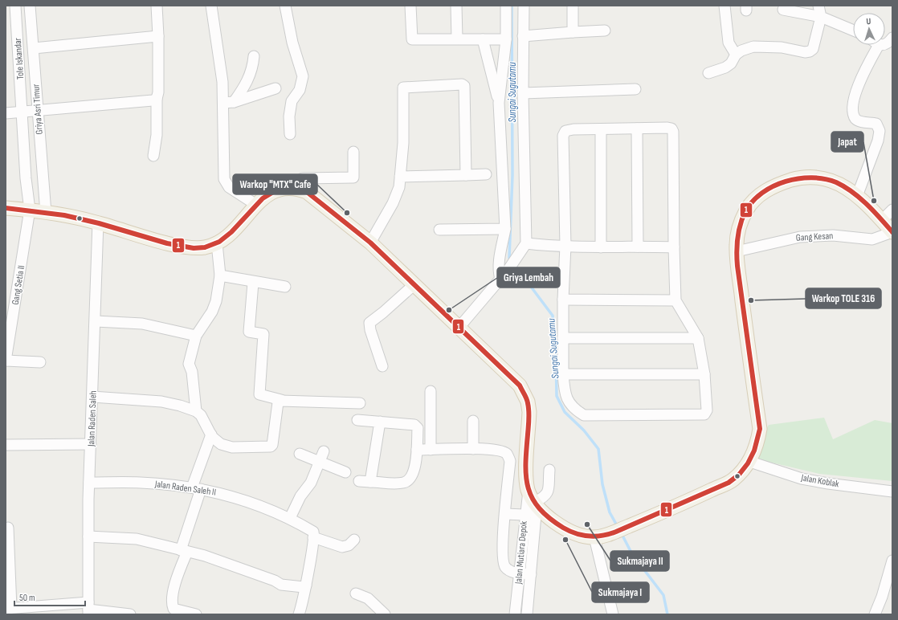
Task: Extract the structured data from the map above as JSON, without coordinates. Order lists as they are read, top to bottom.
{
  "streets": {
    "street": [
      "Tole Iskandar",
      "Griya Asri Timur",
      "Gang Kesan",
      "Gang Setia II",
      "Jalan Raden Saleh",
      "Jalan Koblak",
      "Jalan Raden Saleh II",
      "Jalan Mutiara Depok"
    ]
  },
  "crossings": [
    ["Tole Iskandar", "Gang Setia II"],
    ["Jalan Raden Saleh", "Jalan Raden Saleh II"]
  ],
  "water": ["Sungai Sugutamu"],
  "places": [
    "Japat",
    "Warkop \"MTX\" Cafe",
    "Warkop TOLE 316",
    "Griya Lembah",
    "Sukmajaya II",
    "Sukmajaya I"
  ],
  "lines": ["transit line 1"],
  "scale_bar": "50 m",
  "north": "top"
}
